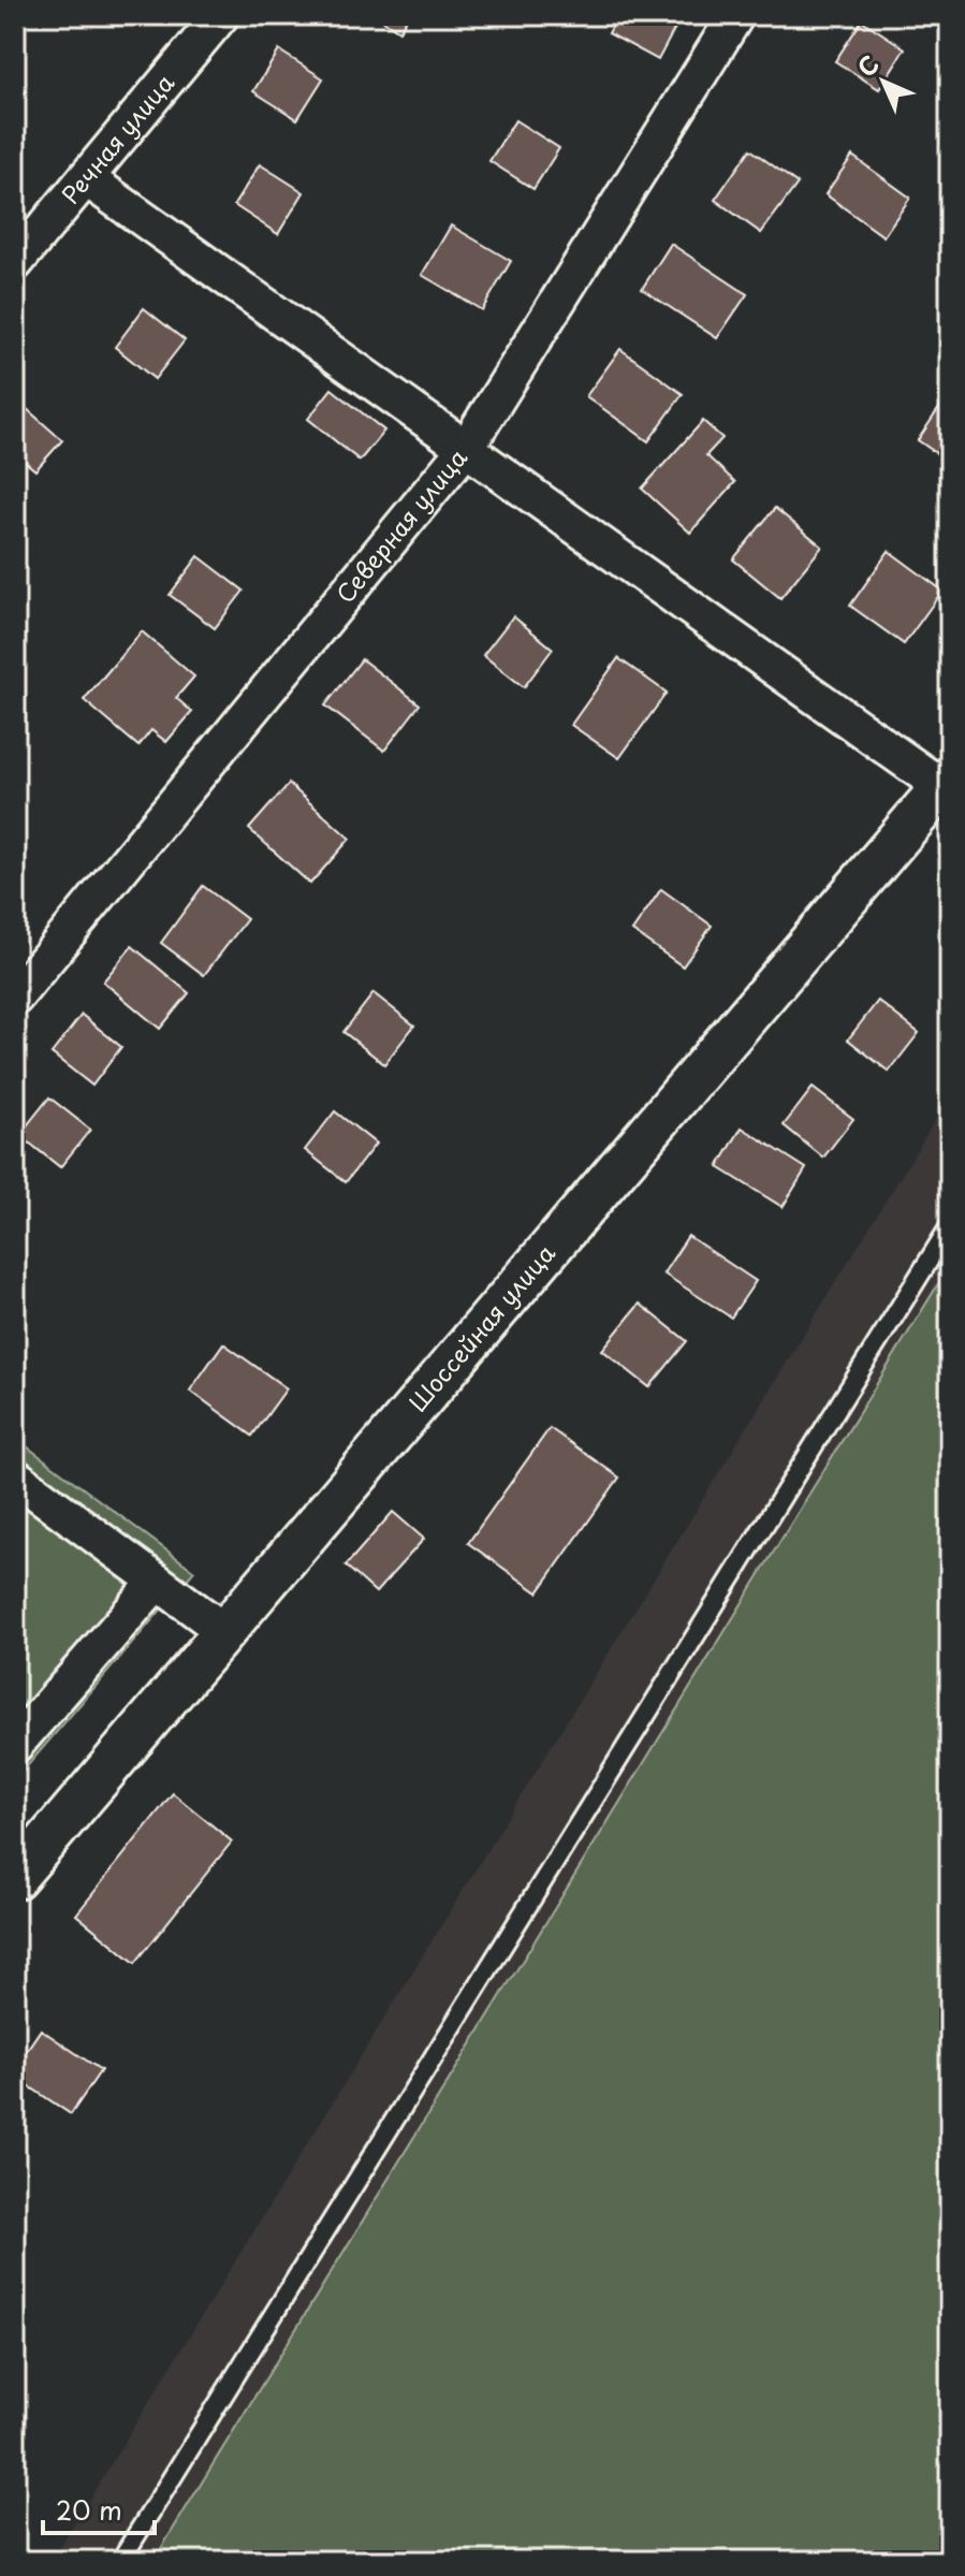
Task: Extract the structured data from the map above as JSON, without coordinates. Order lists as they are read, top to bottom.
{
  "streets": {
    "street": ["Речная улица", "Северная улица", "Шоссейная улица"]
  },
  "scale_bar": "20 m",
  "north": "top left"
}
